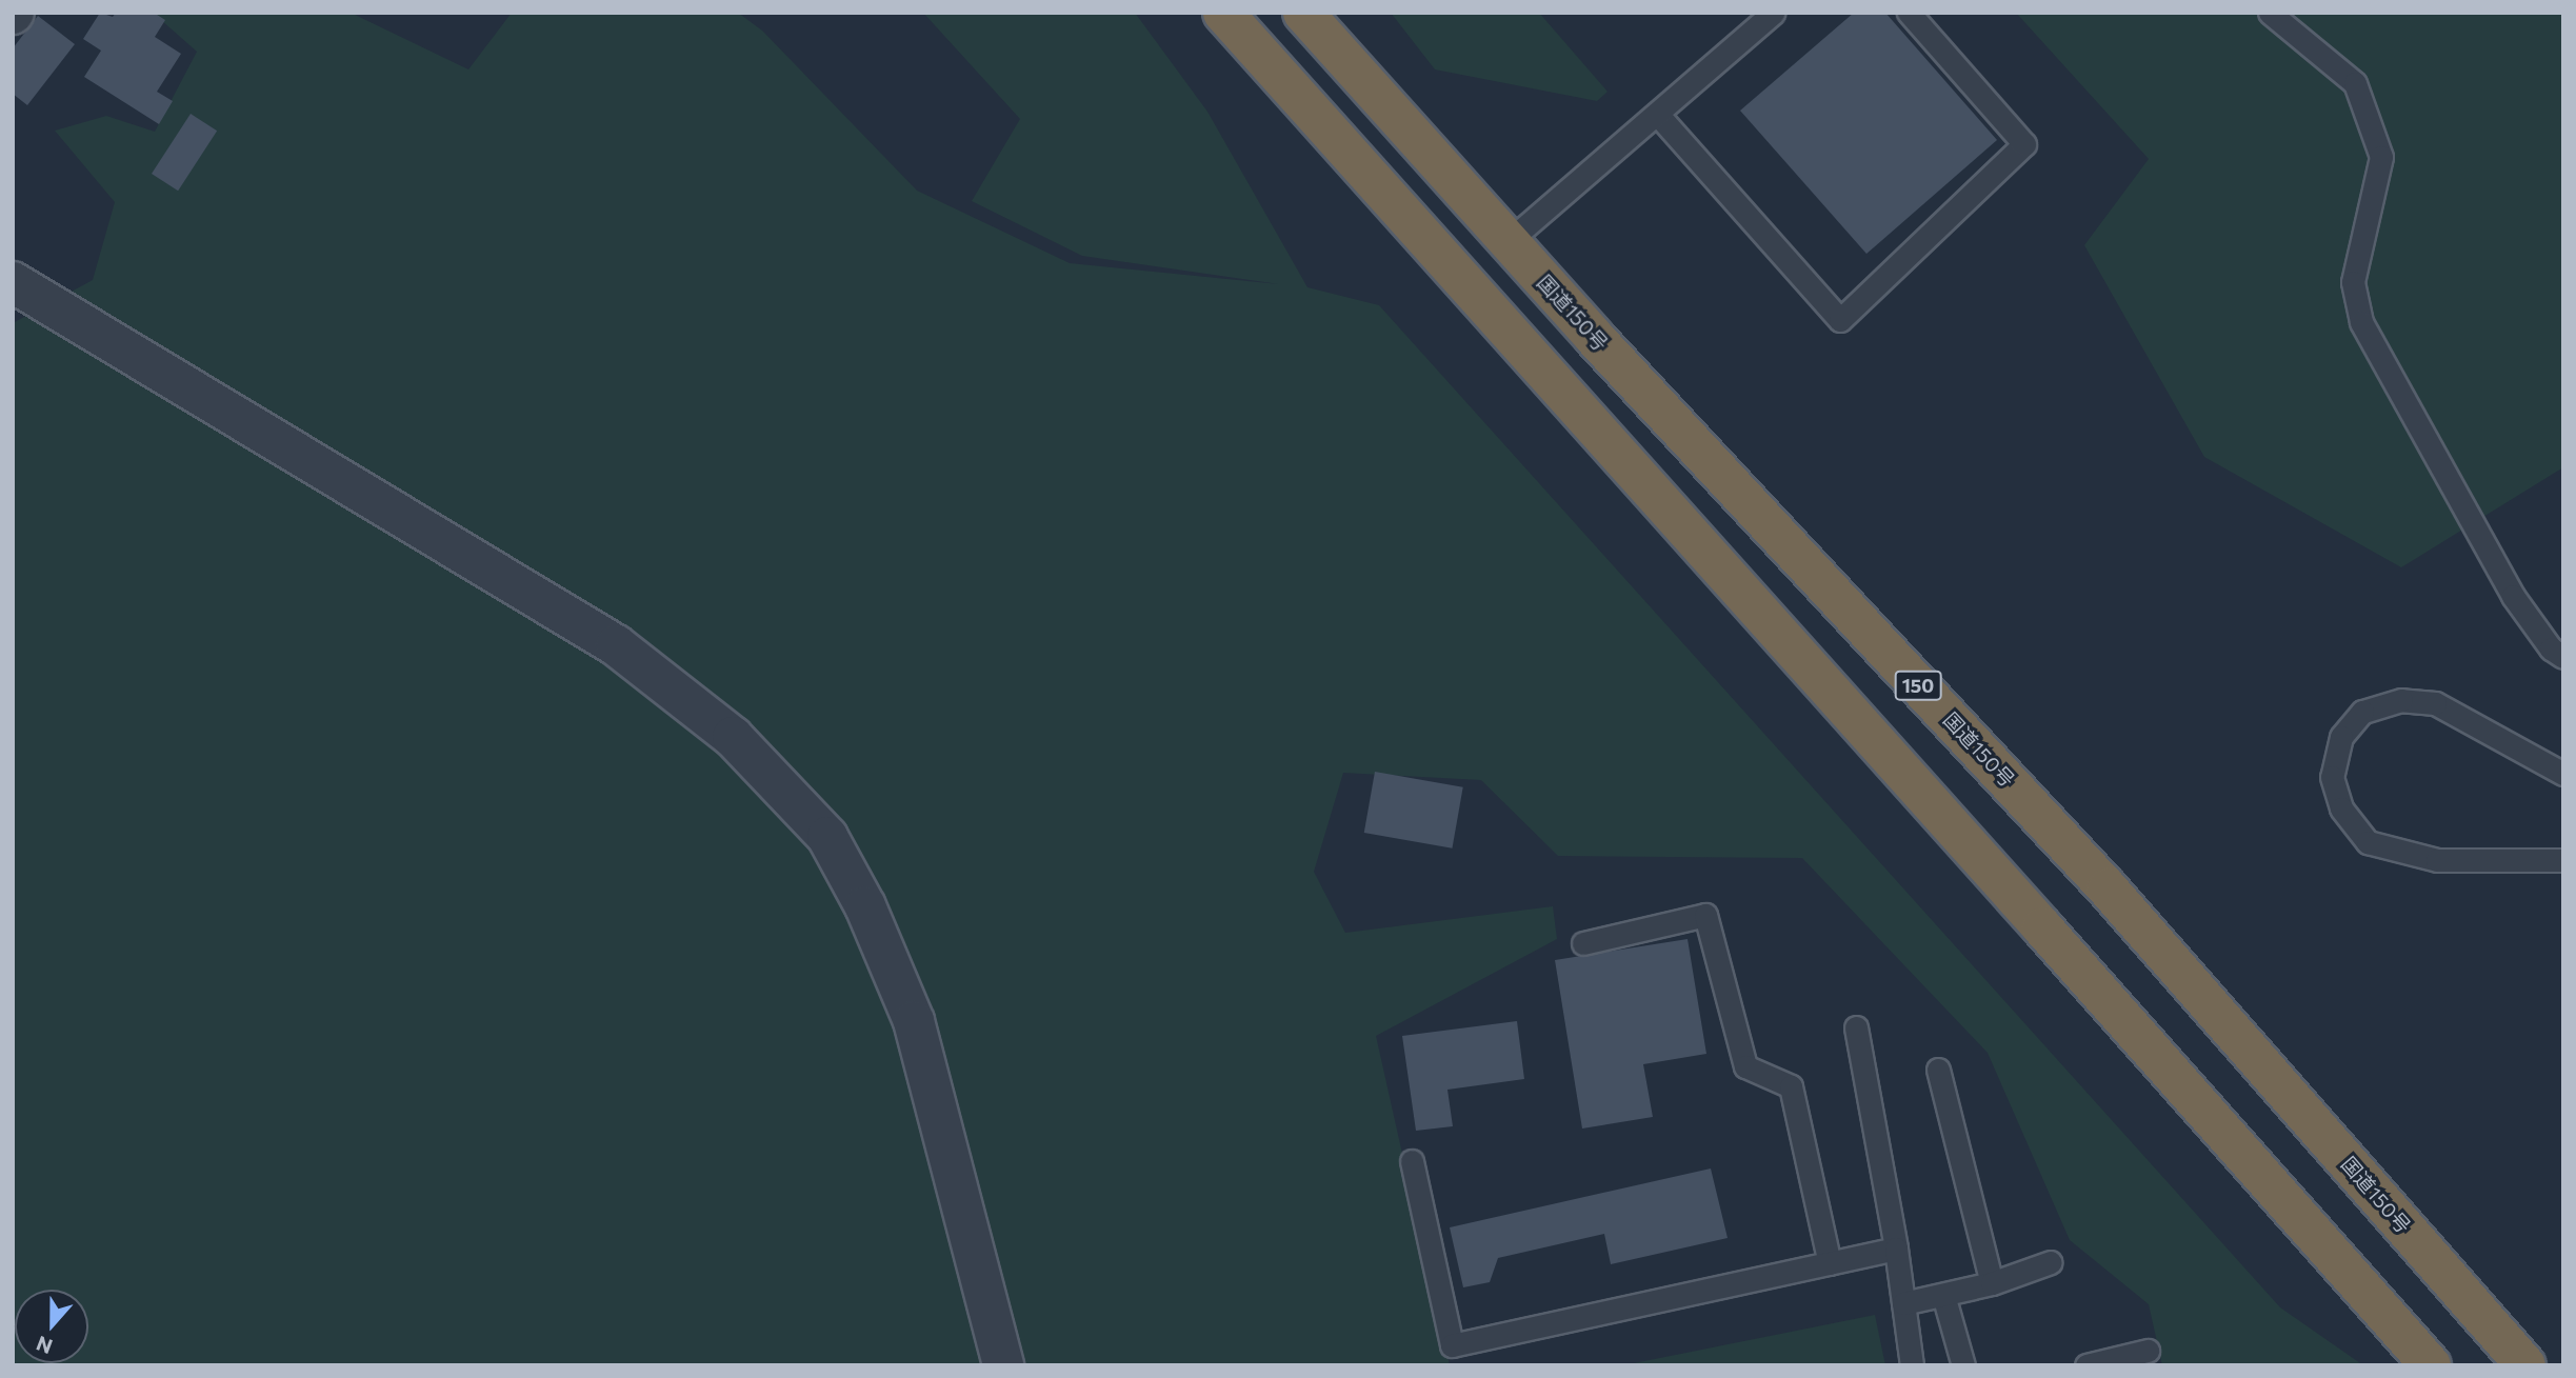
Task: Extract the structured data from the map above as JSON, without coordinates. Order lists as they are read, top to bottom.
{
  "streets": {
    "highway": ["国道150号", "150"]
  },
  "north": "bottom"
}
